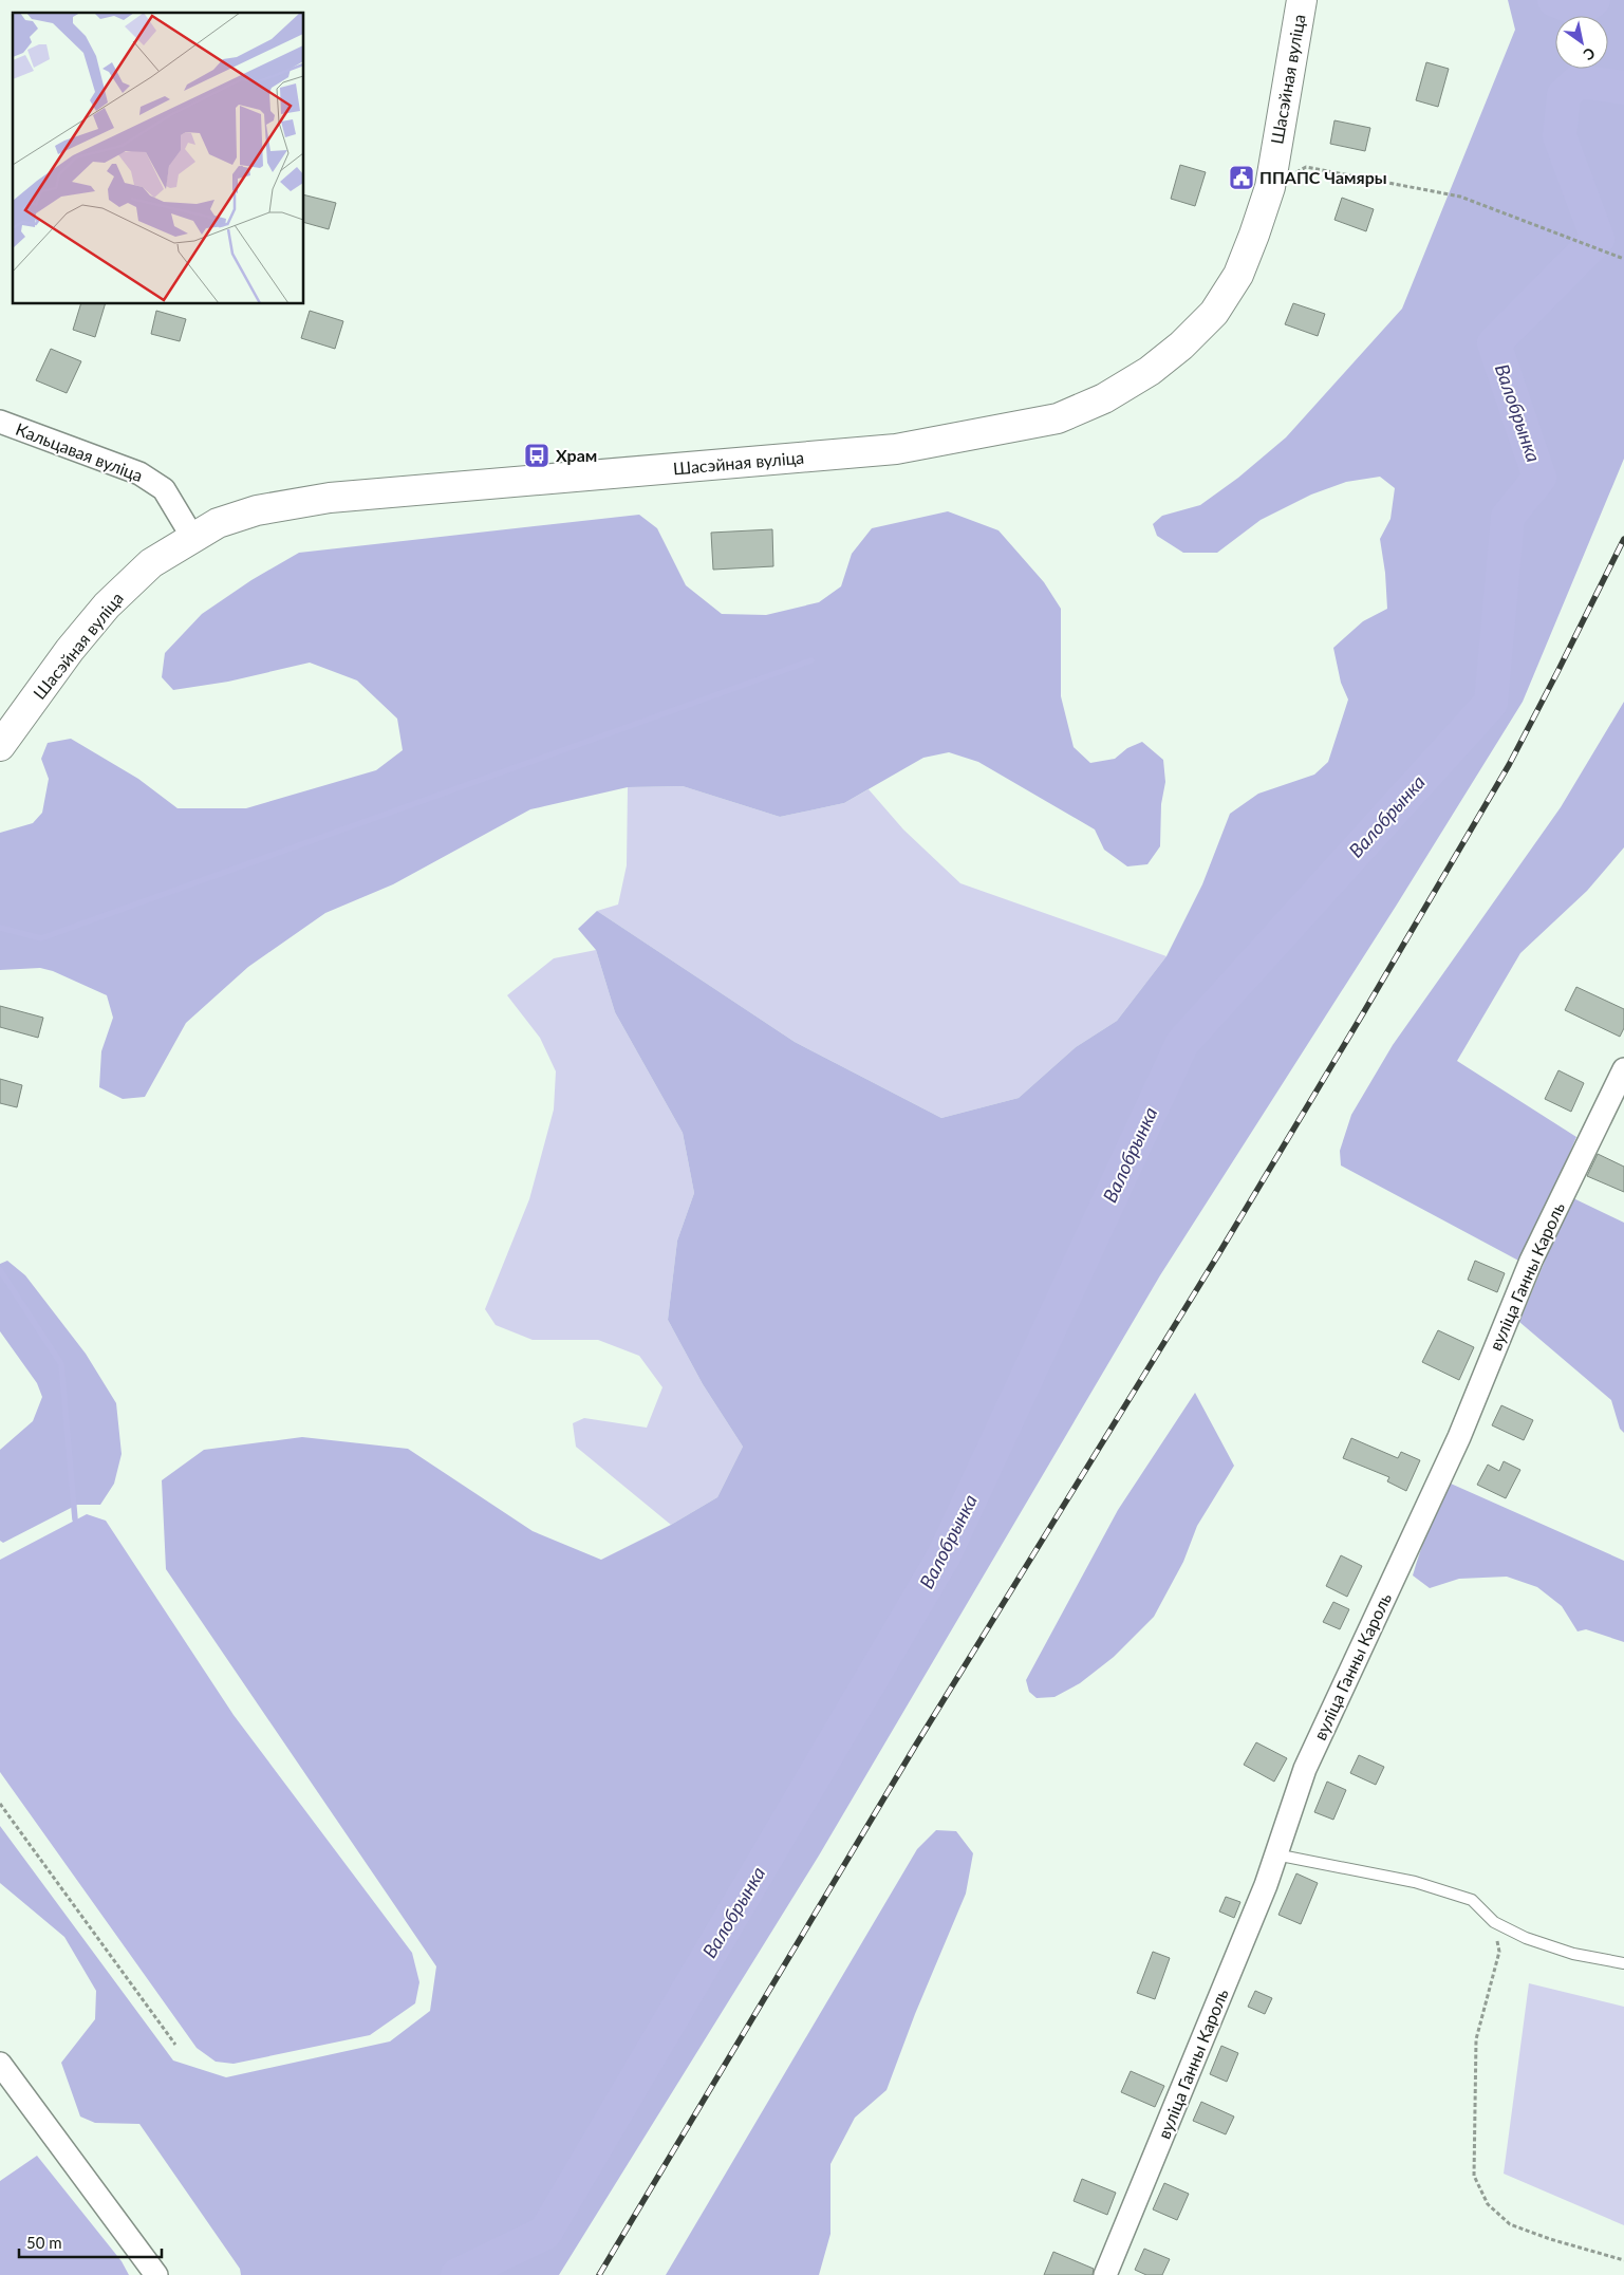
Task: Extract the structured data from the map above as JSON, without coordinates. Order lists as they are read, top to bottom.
{
  "streets": {
    "main road": ["Шасэйная вуліца"],
    "street": ["Кальцавая вуліца", "вуліца Ганны Кароль"]
  },
  "crossings": [
    ["Шасэйная вуліца", "Кальцавая вуліца"]
  ],
  "water": ["Валобрынка"],
  "places": {
    "public building": ["ППАПС Чамяры"],
    "bus stop": ["Храм"]
  },
  "scale_bar": "50 m",
  "north": "bottom right"
}
